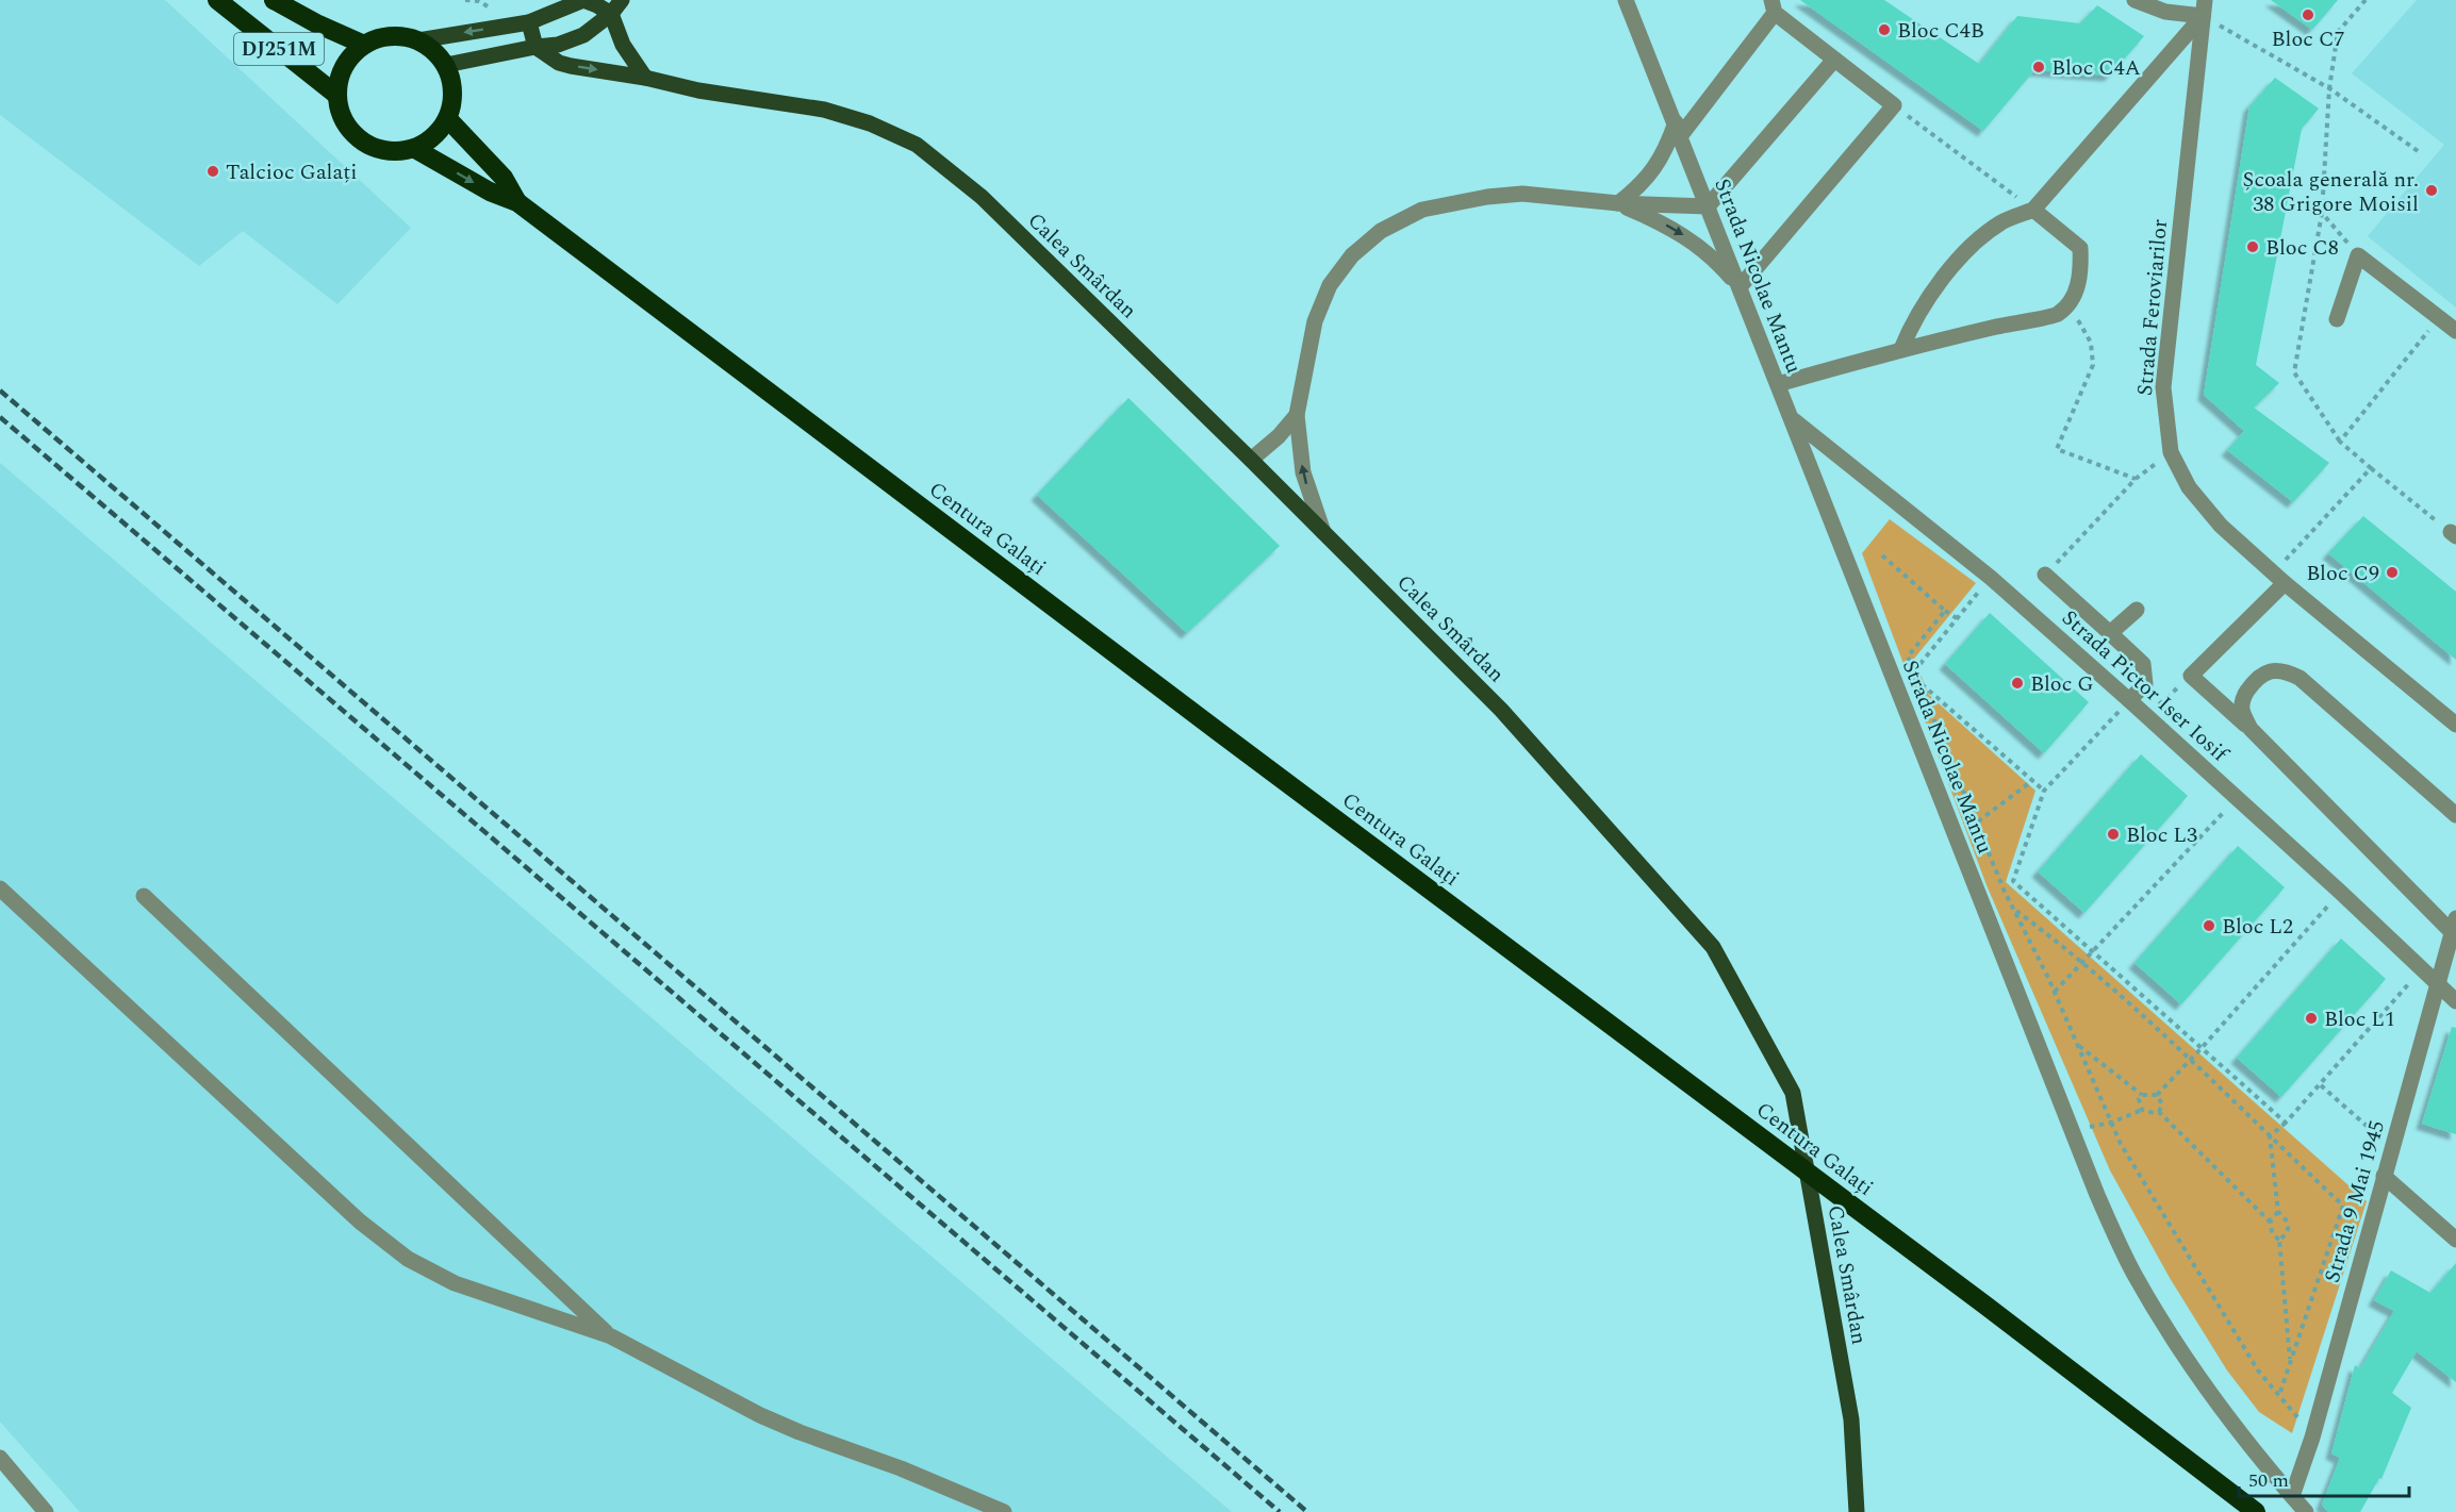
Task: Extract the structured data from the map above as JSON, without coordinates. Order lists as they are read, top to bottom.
{
  "streets": {
    "highway": ["DJ251M", "Centura Galați"],
    "main road": ["Calea Smârdan"],
    "street": [
      "Strada Nicolae Mantu",
      "Strada Feroviarilor",
      "Strada Pictor Iser Iosif",
      "Strada 9 Mai 1945"
    ]
  },
  "crossings": [
    ["DJ251M", "Centura Galați"],
    ["Strada Nicolae Mantu", "Strada Pictor Iser Iosif"],
    ["Strada Nicolae Mantu", "Strada 9 Mai 1945"],
    ["Strada Pictor Iser Iosif", "Strada 9 Mai 1945"]
  ],
  "places": [
    "Bloc C7",
    "Bloc C4B",
    "Bloc C4A",
    "Talcioc Galați",
    "Școala generală nr. 38 Grigore Moisil",
    "Bloc C8",
    "Bloc C9",
    "Bloc G",
    "Bloc L3",
    "Bloc L2",
    "Bloc L1"
  ],
  "scale_bar": "50 m"
}
